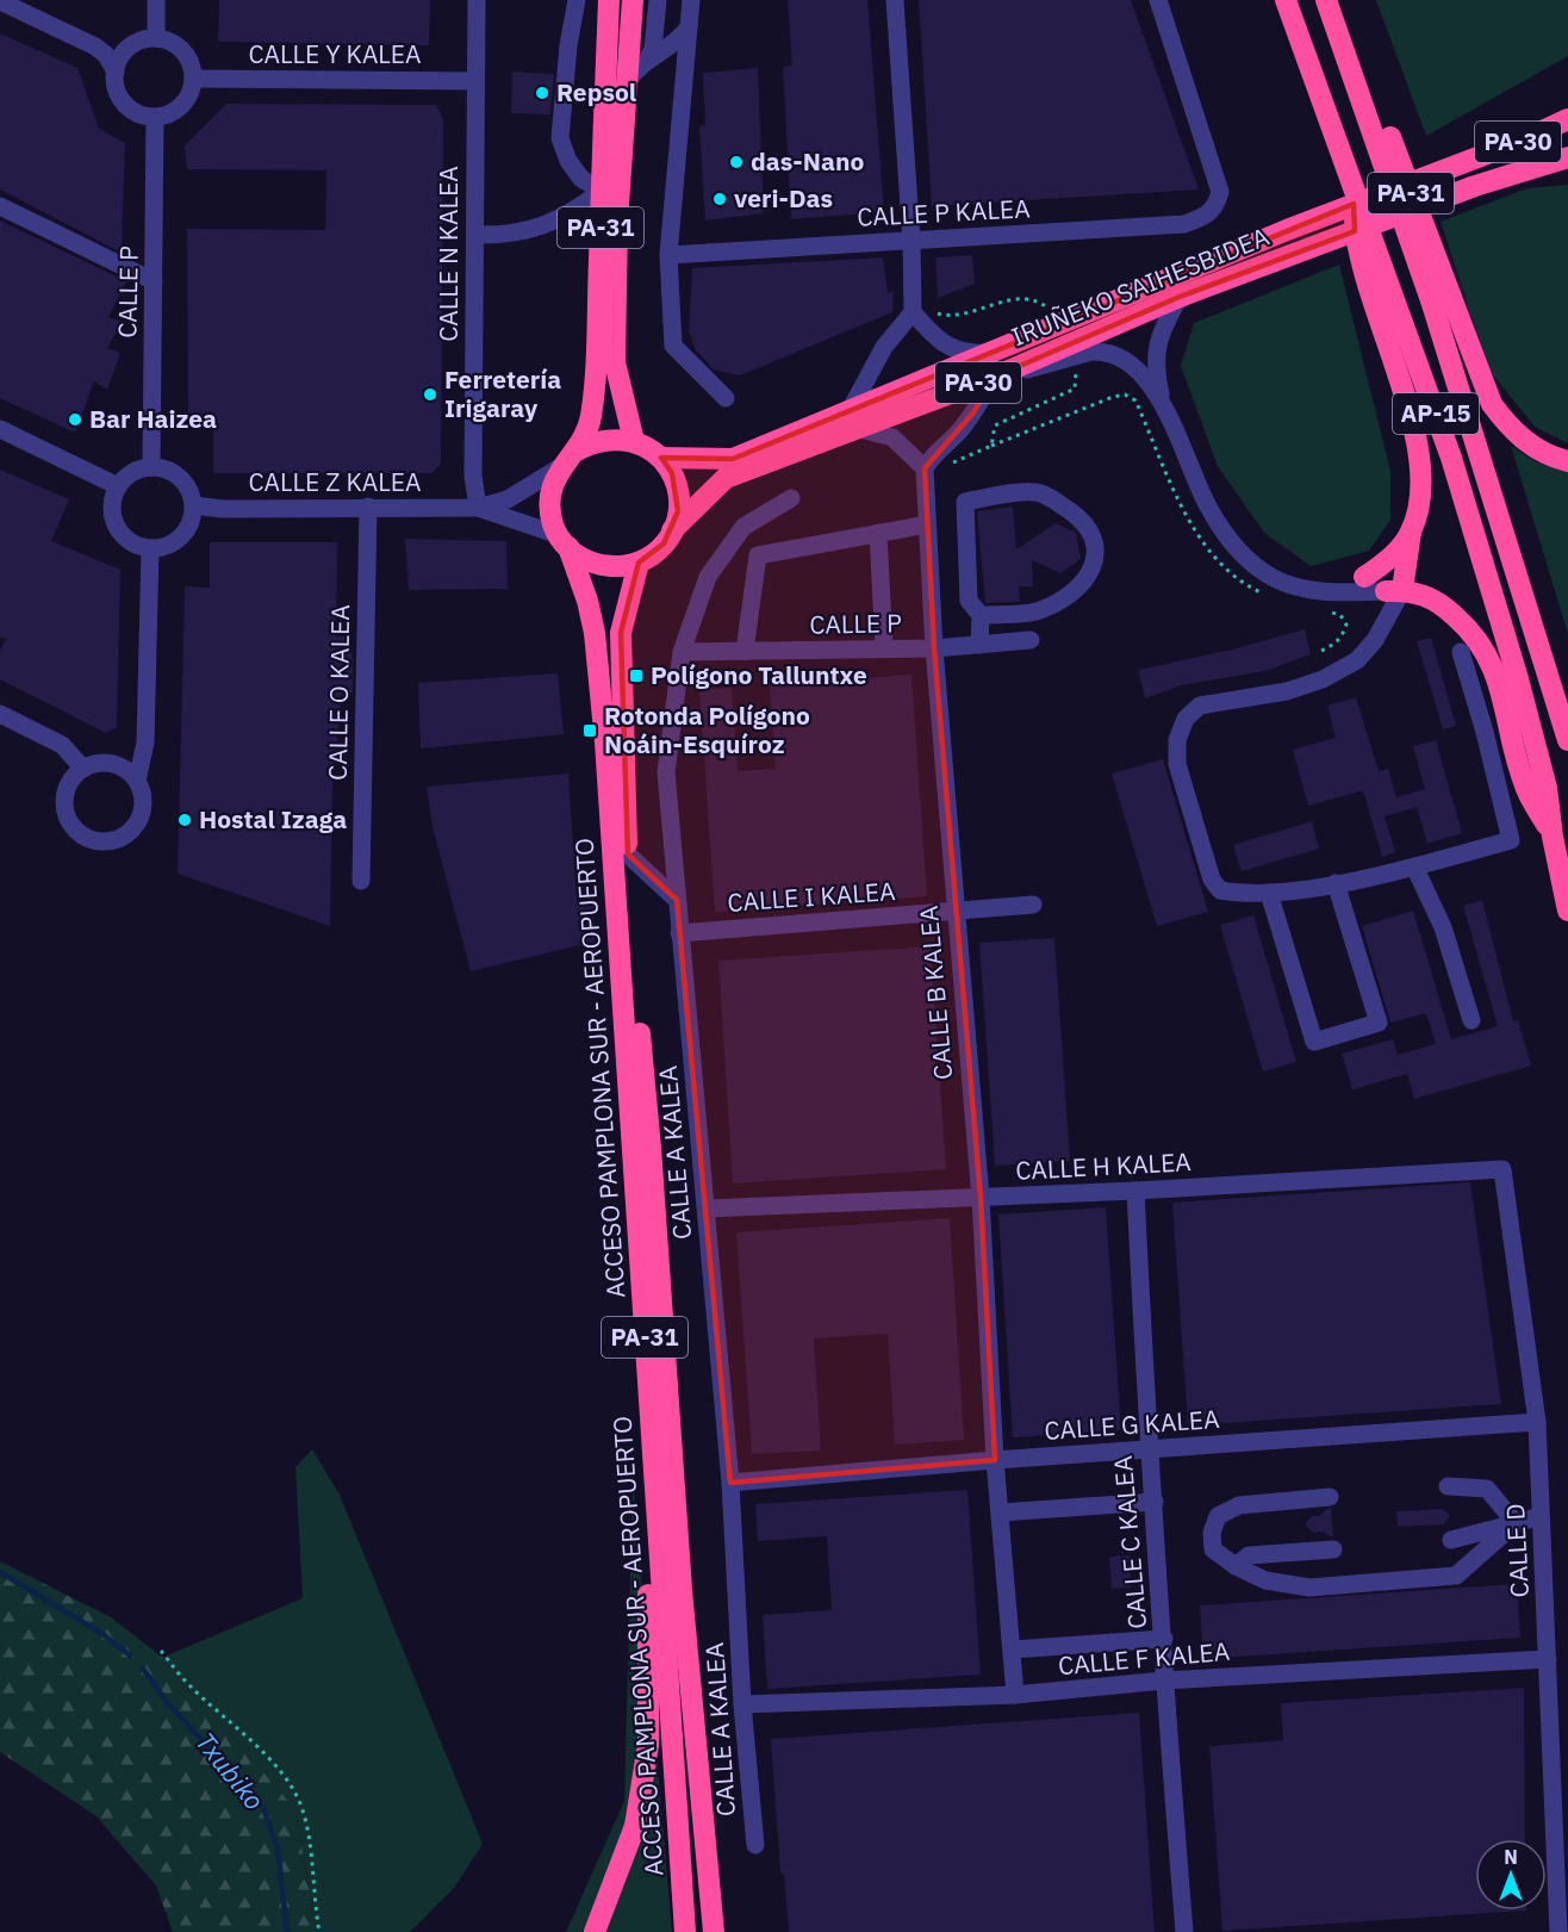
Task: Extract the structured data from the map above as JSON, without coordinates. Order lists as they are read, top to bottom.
{
  "streets": {
    "highway": [
      "PA-30",
      "PA-31",
      "IRUÑEKO SAIHESBIDEA",
      "AP-15",
      "ACCESO PAMPLONA SUR - AEROPUERTO"
    ],
    "street": [
      "CALLE Y KALEA",
      "CALLE P KALEA",
      "CALLE N KALEA",
      "CALLE P",
      "CALLE Z KALEA",
      "CALLE O KALEA",
      "CALLE I KALEA",
      "CALLE B KALEA",
      "CALLE A KALEA",
      "CALLE H KALEA",
      "CALLE G KALEA",
      "CALLE C KALEA",
      "CALLE D",
      "CALLE F KALEA"
    ]
  },
  "crossings": [
    ["CALLE Y KALEA", "CALLE N KALEA"],
    ["CALLE Y KALEA", "CALLE P"],
    ["PA-31", "IRUÑEKO SAIHESBIDEA"],
    ["PA-31", "ACCESO PAMPLONA SUR - AEROPUERTO"],
    ["CALLE N KALEA", "CALLE Z KALEA"],
    ["IRUÑEKO SAIHESBIDEA", "ACCESO PAMPLONA SUR - AEROPUERTO"],
    ["CALLE P", "CALLE Z KALEA"],
    ["CALLE P", "CALLE B KALEA"],
    ["CALLE P", "CALLE A KALEA"],
    ["CALLE Z KALEA", "CALLE O KALEA"],
    ["CALLE I KALEA", "CALLE B KALEA"],
    ["CALLE I KALEA", "CALLE A KALEA"],
    ["CALLE B KALEA", "CALLE H KALEA"],
    ["CALLE B KALEA", "CALLE G KALEA"],
    ["CALLE B KALEA", "CALLE F KALEA"],
    ["CALLE A KALEA", "CALLE H KALEA"],
    ["CALLE A KALEA", "CALLE G KALEA"],
    ["CALLE A KALEA", "CALLE F KALEA"],
    ["CALLE H KALEA", "CALLE C KALEA"],
    ["CALLE H KALEA", "CALLE D"],
    ["CALLE G KALEA", "CALLE C KALEA"],
    ["CALLE G KALEA", "CALLE D"],
    ["CALLE C KALEA", "CALLE F KALEA"],
    ["CALLE D", "CALLE F KALEA"]
  ],
  "water": ["Txubiko"],
  "places": {
    "other": [
      "Repsol",
      "das-Nano",
      "veri-Das",
      "Ferretería Irigaray",
      "Bar Haizea",
      "Hostal Izaga"
    ],
    "transit": ["Polígono Talluntxe", "Rotonda Polígono Noáin-Esquíroz"]
  },
  "north": "top"
}
